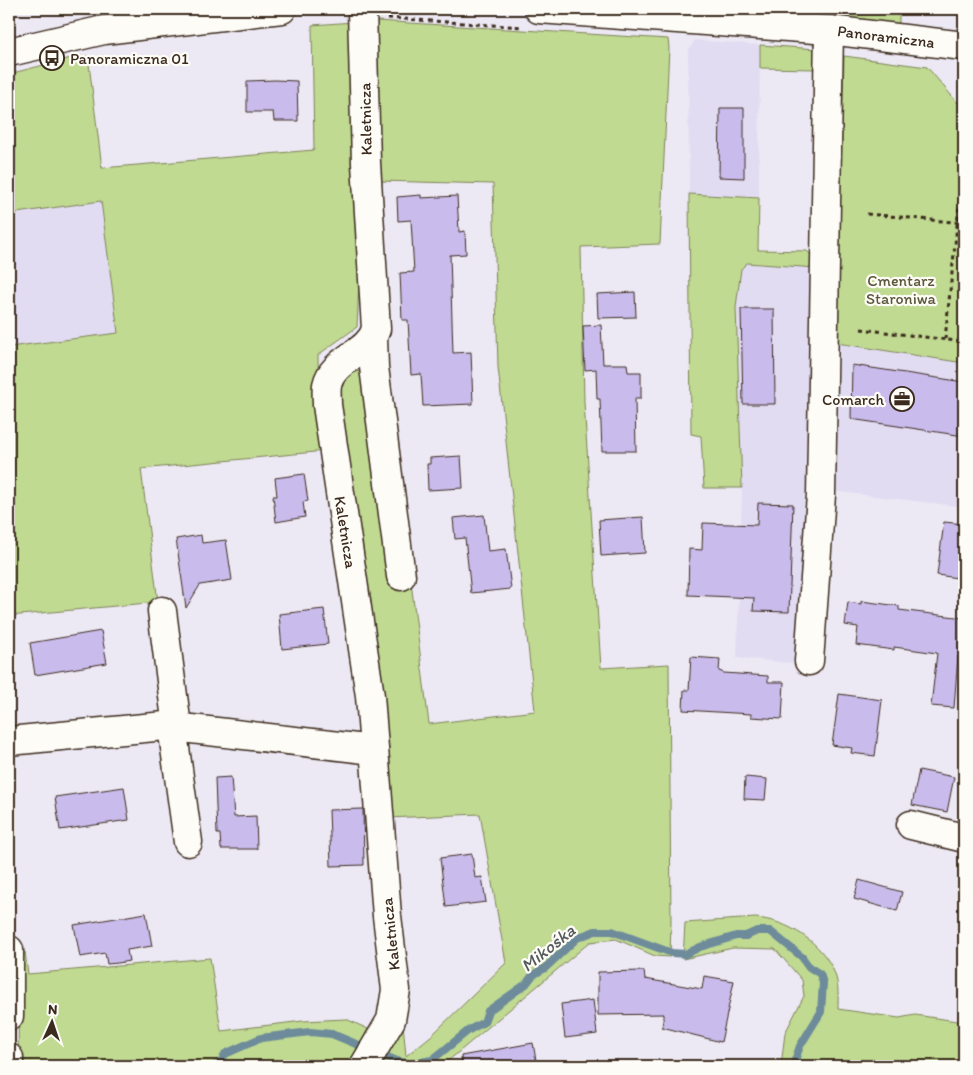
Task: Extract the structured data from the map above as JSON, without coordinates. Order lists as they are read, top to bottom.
{
  "streets": {
    "street": ["Panoramiczna", "Kaletnicza"]
  },
  "water": ["Mikośka"],
  "parks": ["Cmentarz Staroniwa"],
  "places": {
    "bus stop": ["Panoramiczna 01"],
    "office": ["Comarch"]
  },
  "north": "top"
}
